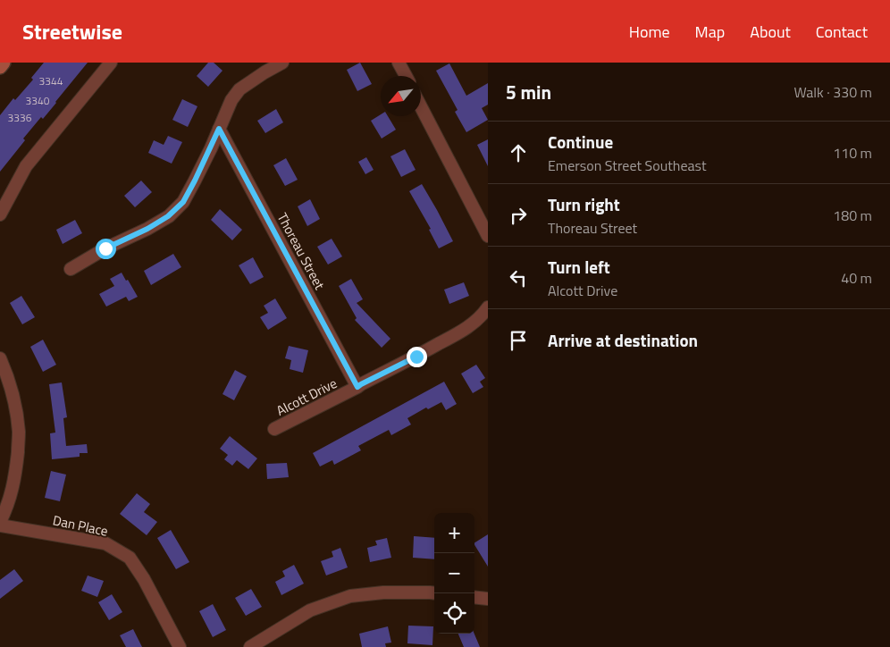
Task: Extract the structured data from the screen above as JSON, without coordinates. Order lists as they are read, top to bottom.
{
  "streets": {
    "street": ["Thoreau Street", "Alcott Drive", "Dan Place"]
  },
  "crossings": [
    ["Thoreau Street", "Alcott Drive"]
  ],
  "house_numbers": ["3344", "3340", "3336"],
  "north": "bottom left",
  "page": {
    "header": "Streetwise",
    "nav": [
      "Home",
      "Map",
      "About",
      "Contact"
    ],
    "heading": ["5 min", "Walk · 330 m"],
    "list": [
      ["Continue", "Emerson Street Southeast", "110 m"],
      ["Turn right", "Thoreau Street", "180 m"],
      ["Turn left", "Alcott Drive", "40 m"],
      "Arrive at destination"
    ],
    "map_buttons": ["+", "−"]
  }
}
